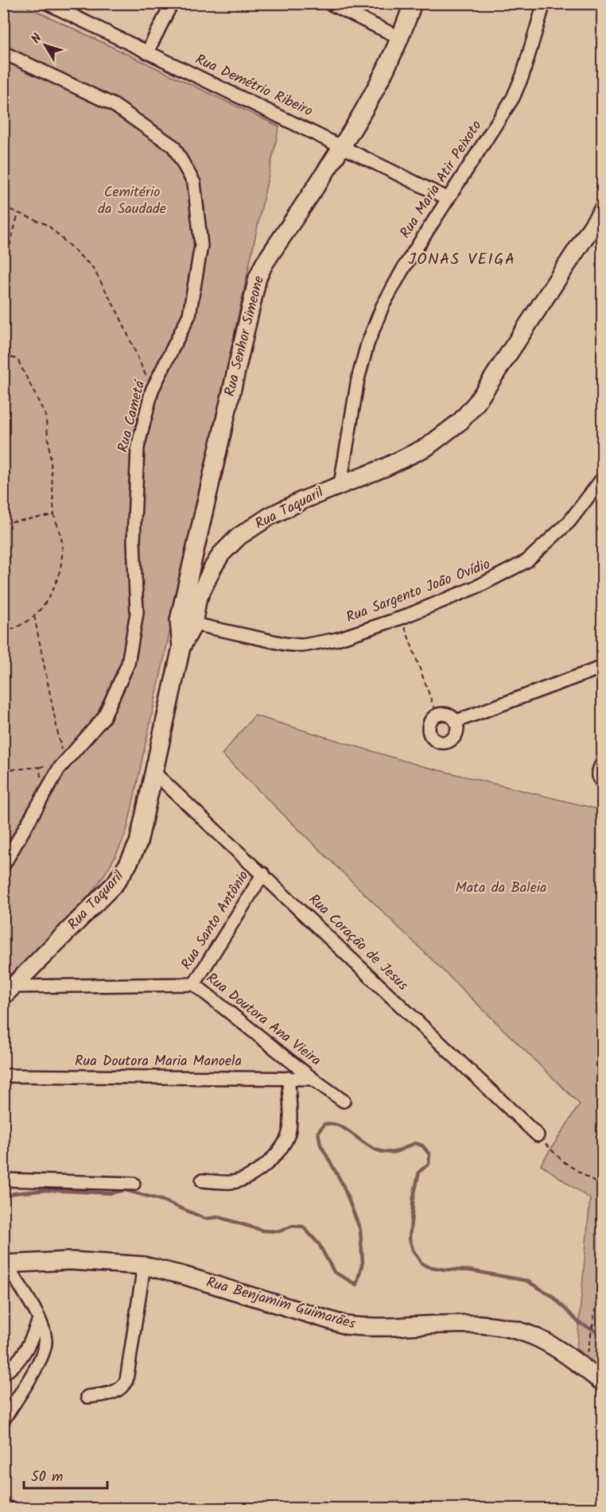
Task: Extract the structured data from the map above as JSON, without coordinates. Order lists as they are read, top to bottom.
{
  "streets": {
    "street": [
      "Rua Demétrio Ribeiro",
      "Rua Maria Atir Peixoto",
      "Rua Senhor Simeone",
      "Rua Cametá",
      "Rua Taquaril",
      "Rua Sargento João Ovídio",
      "Rua Santo Antônio",
      "Rua Coração de Jesus",
      "Rua Doutora Ana Vieira",
      "Rua Doutora Maria Manoela",
      "Rua Benjamim Guimarães"
    ]
  },
  "crossings": [
    ["Rua Demétrio Ribeiro", "Rua Maria Atir Peixoto"],
    ["Rua Demétrio Ribeiro", "Rua Senhor Simeone"],
    ["Rua Maria Atir Peixoto", "Rua Taquaril"],
    ["Rua Senhor Simeone", "Rua Taquaril"],
    ["Rua Senhor Simeone", "Rua Sargento João Ovídio"],
    ["Rua Taquaril", "Rua Sargento João Ovídio"],
    ["Rua Taquaril", "Rua Coração de Jesus"],
    ["Rua Taquaril", "Rua Doutora Ana Vieira"],
    ["Rua Santo Antônio", "Rua Coração de Jesus"],
    ["Rua Santo Antônio", "Rua Doutora Ana Vieira"],
    ["Rua Doutora Ana Vieira", "Rua Doutora Maria Manoela"]
  ],
  "districts": ["JONAS VEIGA"],
  "parks": ["Cemitério da Saudade", "Mata da Baleia"],
  "scale_bar": "50 m",
  "north": "top left"
}
